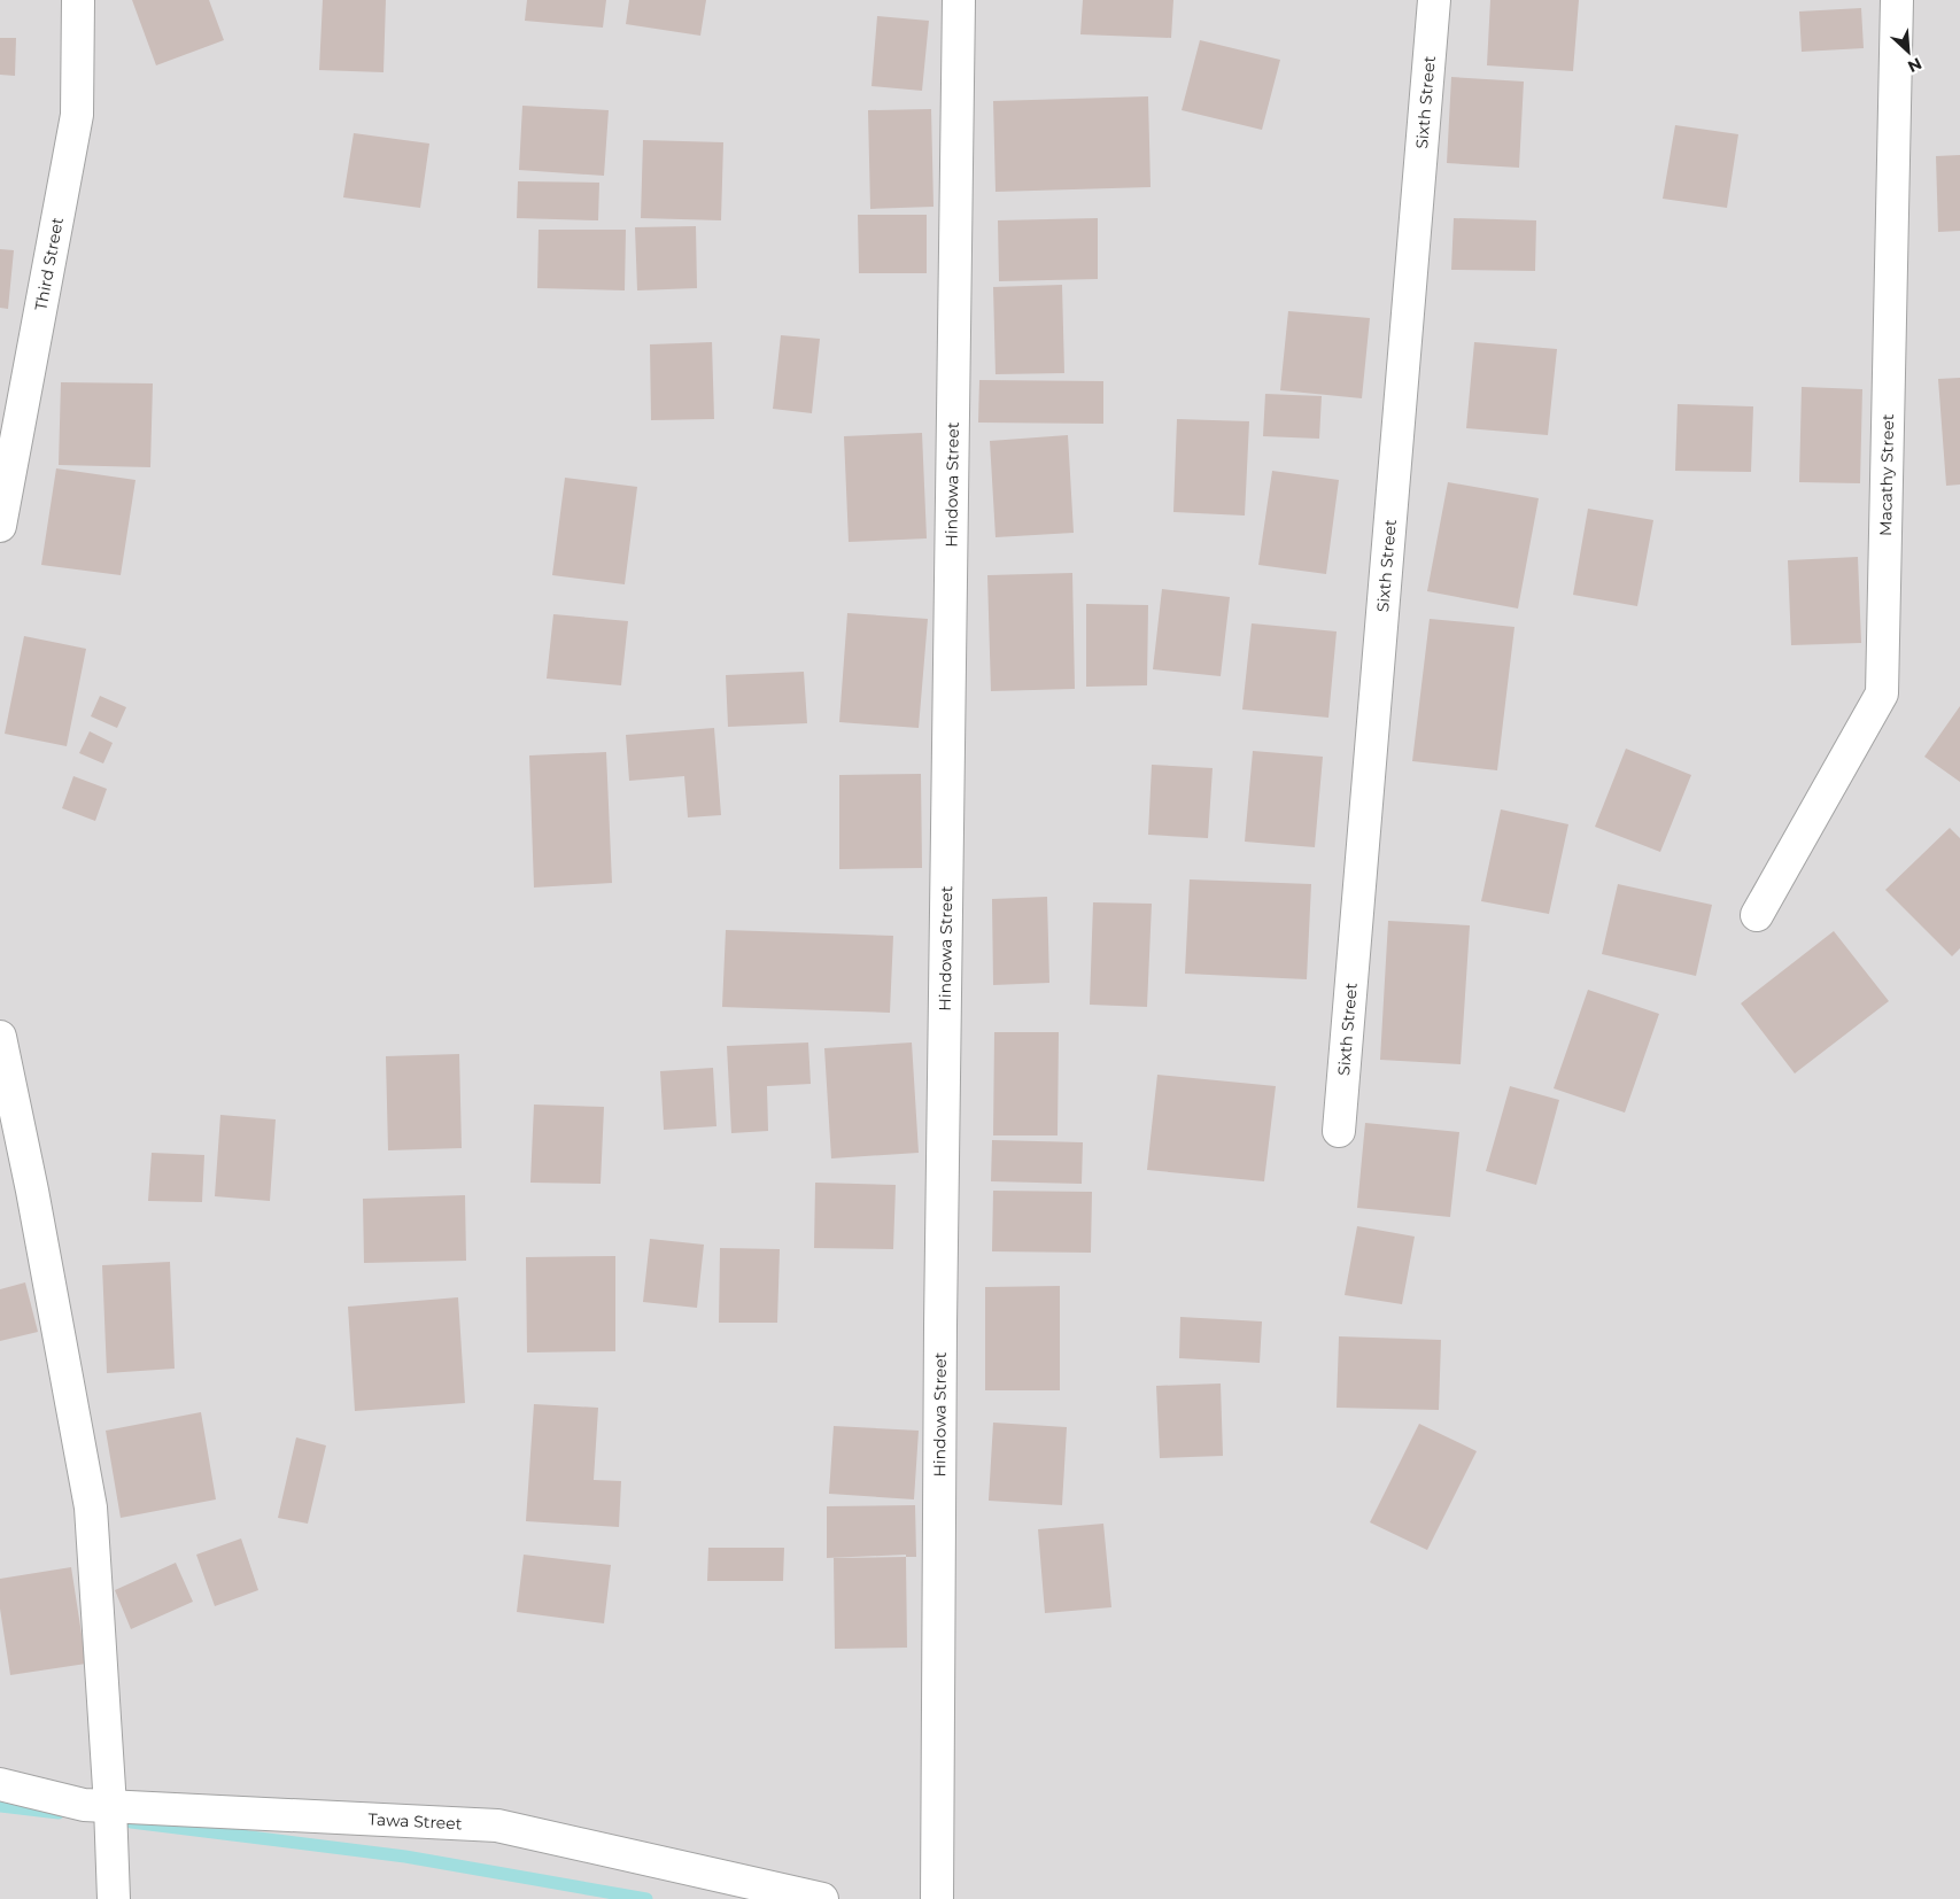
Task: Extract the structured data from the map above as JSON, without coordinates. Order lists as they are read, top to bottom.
{
  "streets": {
    "street": [
      "Sixth Street",
      "Third Street",
      "Macathy Street",
      "Hindowa Street",
      "Tawa Street"
    ]
  },
  "north": "bottom right"
}
